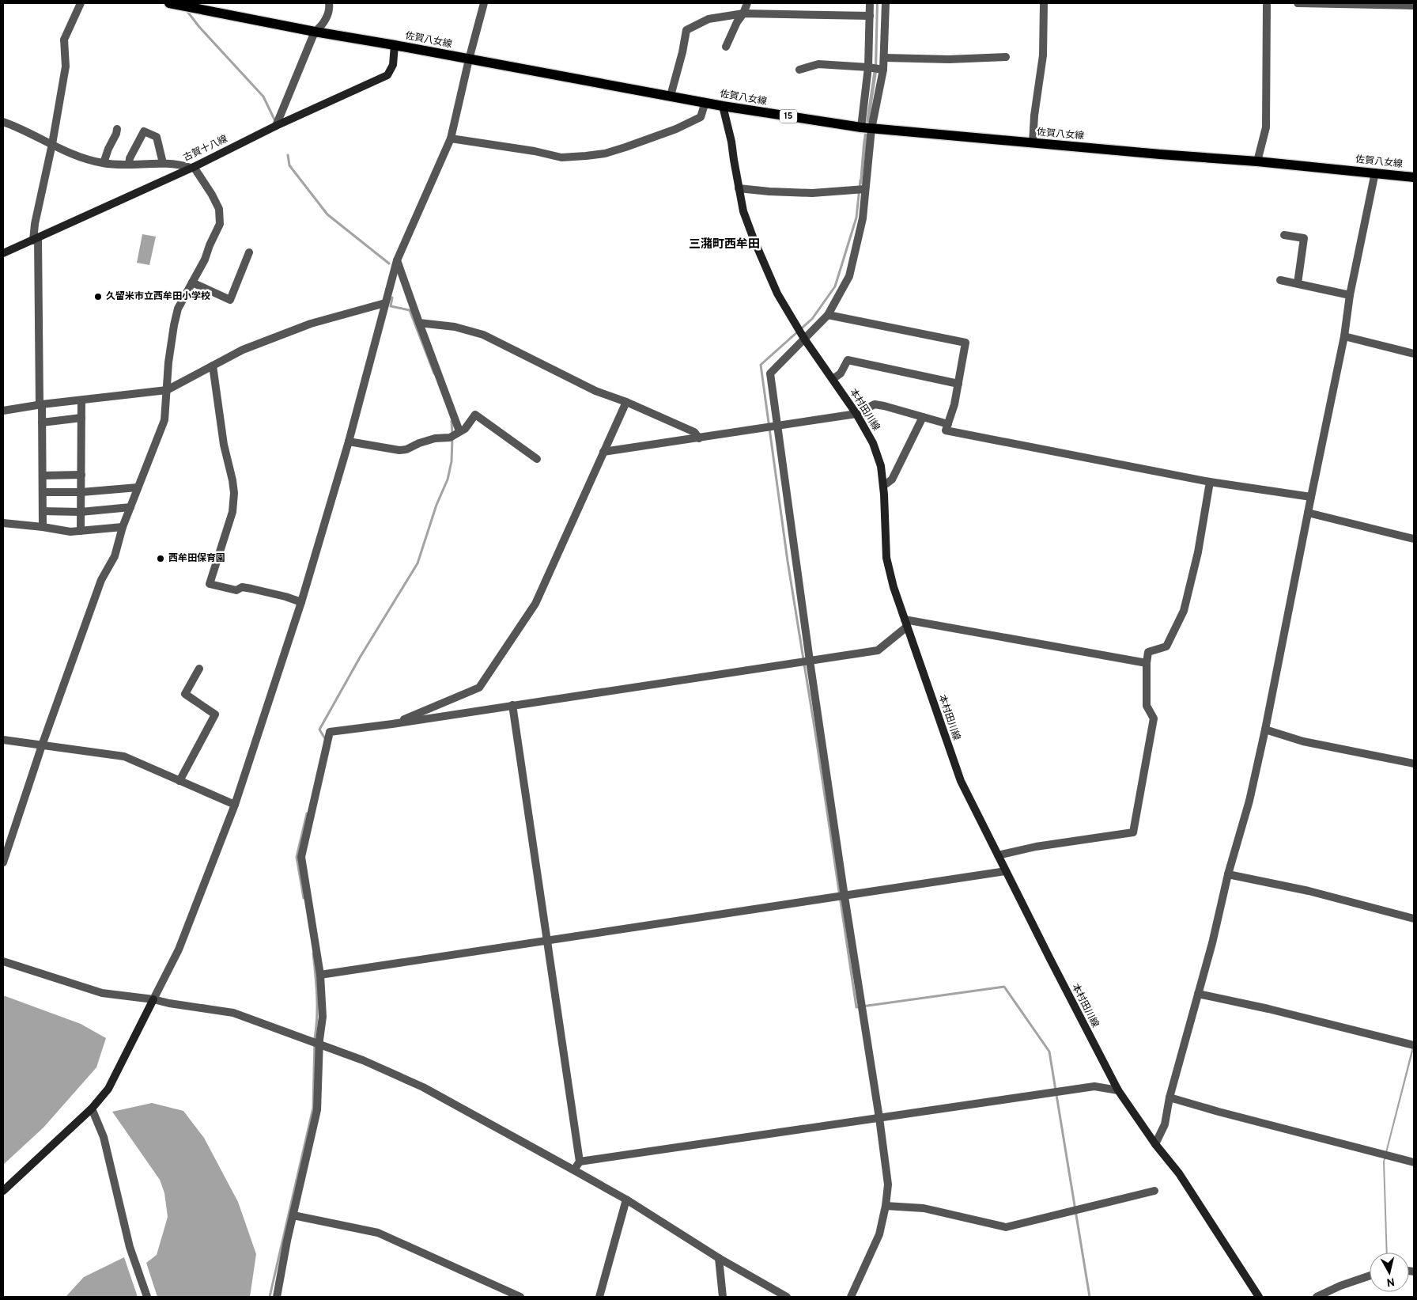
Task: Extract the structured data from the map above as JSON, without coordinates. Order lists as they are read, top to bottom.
{
  "streets": {
    "main road": [
      "佐賀八女線",
      "15",
      "古賀十八線",
      "本村田川線"
    ]
  },
  "crossings": [
    ["佐賀八女線", "古賀十八線"],
    ["佐賀八女線", "本村田川線"]
  ],
  "districts": ["三潴町西牟田"],
  "places": ["久留米市立西牟田小学校", "西牟田保育園"],
  "north": "bottom"
}
